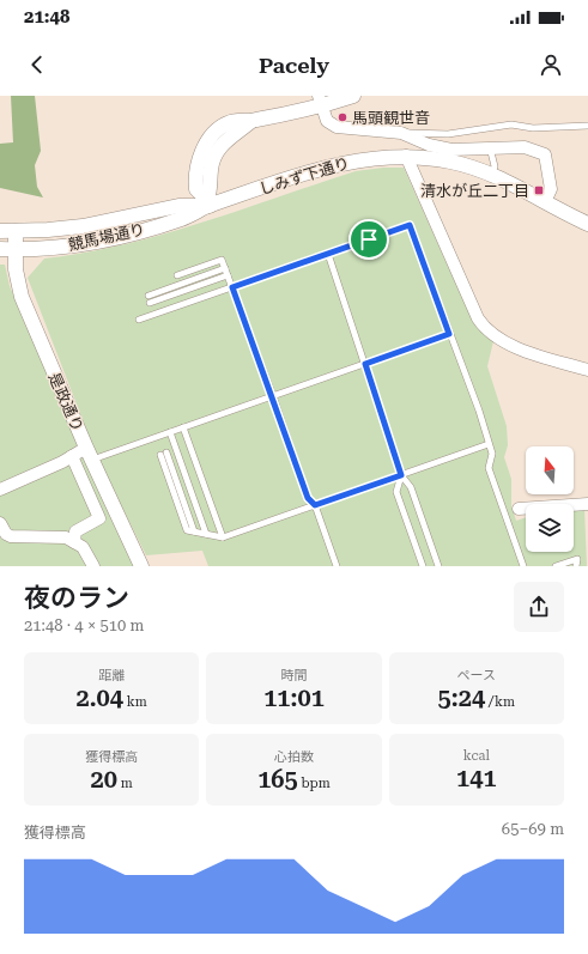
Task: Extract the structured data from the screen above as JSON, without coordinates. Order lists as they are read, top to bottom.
{
  "streets": {
    "street": ["しみず下通り", "競馬場通り", "是政通り"]
  },
  "crossings": [
    ["しみず下通り", "競馬場通り"],
    ["競馬場通り", "是政通り"]
  ],
  "places": {
    "other": ["馬頭観世音"],
    "transit": ["清水が丘二丁目"]
  },
  "north": "top",
  "page": {
    "status": "21:48",
    "header": "Pacely",
    "heading": ["夜のラン", "21:48 · 4 × 510 m"],
    "stats": [
      ["距離", "2.04 km"],
      ["時間", "11:01"],
      ["ペース", "5:24 /km"],
      ["獲得標高", "20 m"],
      ["心拍数", "165 bpm"],
      ["kcal", "141"]
    ],
    "chart": ["獲得標高", "65–69 m"]
  }
}
